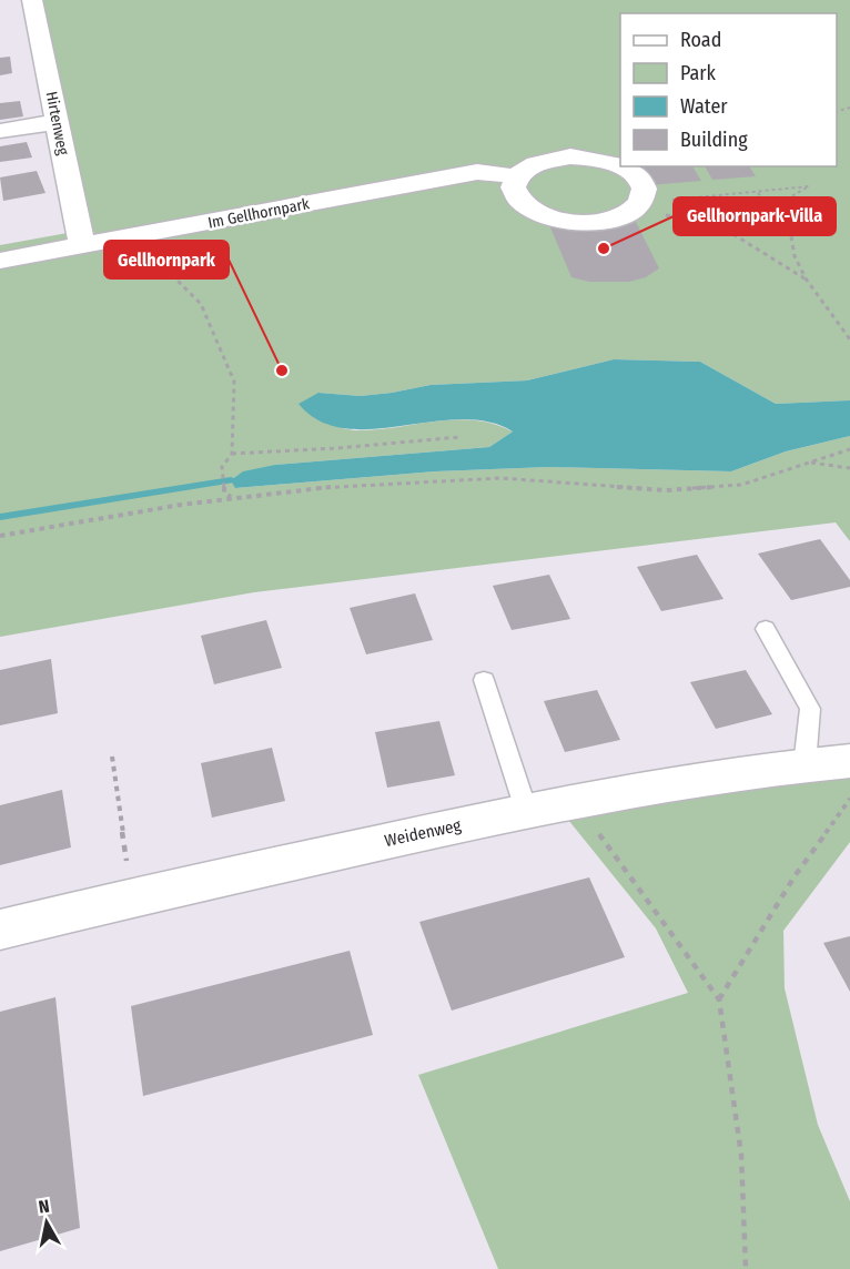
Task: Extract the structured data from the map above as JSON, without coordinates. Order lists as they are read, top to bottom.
{
  "streets": {
    "street": ["Hirtenweg", "Im Gellhornpark", "Weidenweg"]
  },
  "crossings": [
    ["Hirtenweg", "Im Gellhornpark"]
  ],
  "places": ["Gellhornpark-Villa", "Gellhornpark"],
  "legend": [
    "Road",
    "Park",
    "Water",
    "Building"
  ],
  "north": "top"
}
